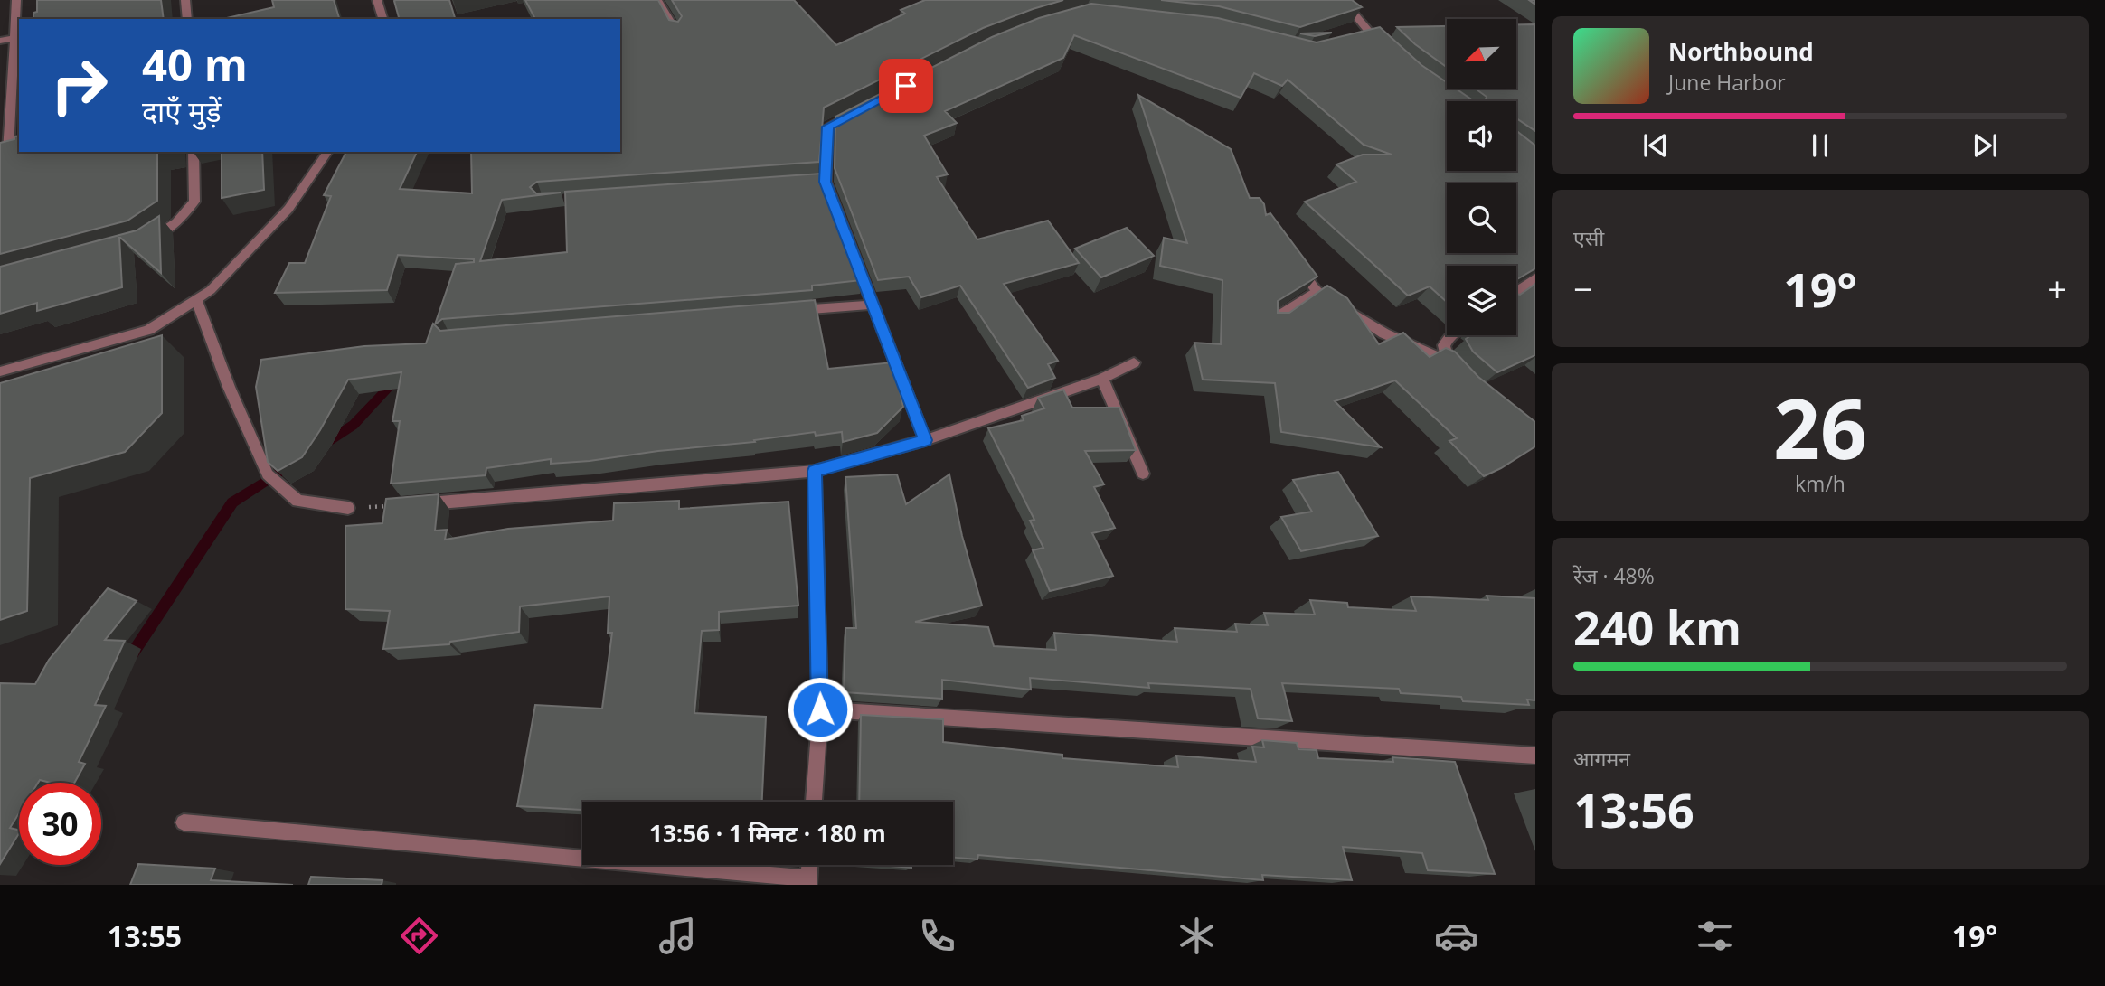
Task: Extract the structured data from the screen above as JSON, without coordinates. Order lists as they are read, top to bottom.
{
  "north": "bottom left",
  "page": {
    "turn": ["40 m", "दाएँ मुड़ें"],
    "song": ["Northbound", "June Harbor"],
    "tile": [
      "एसी",
      ["26", "km/h"],
      ["रेंज · 48%", "240 km"],
      ["आगमन", "13:56"]
    ],
    "heat": ["−", "19°", "+"],
    "limit": "30",
    "trip": "13:56 · 1 मिनट · 180 m",
    "tabs": ["13:55", "19°"]
  }
}
